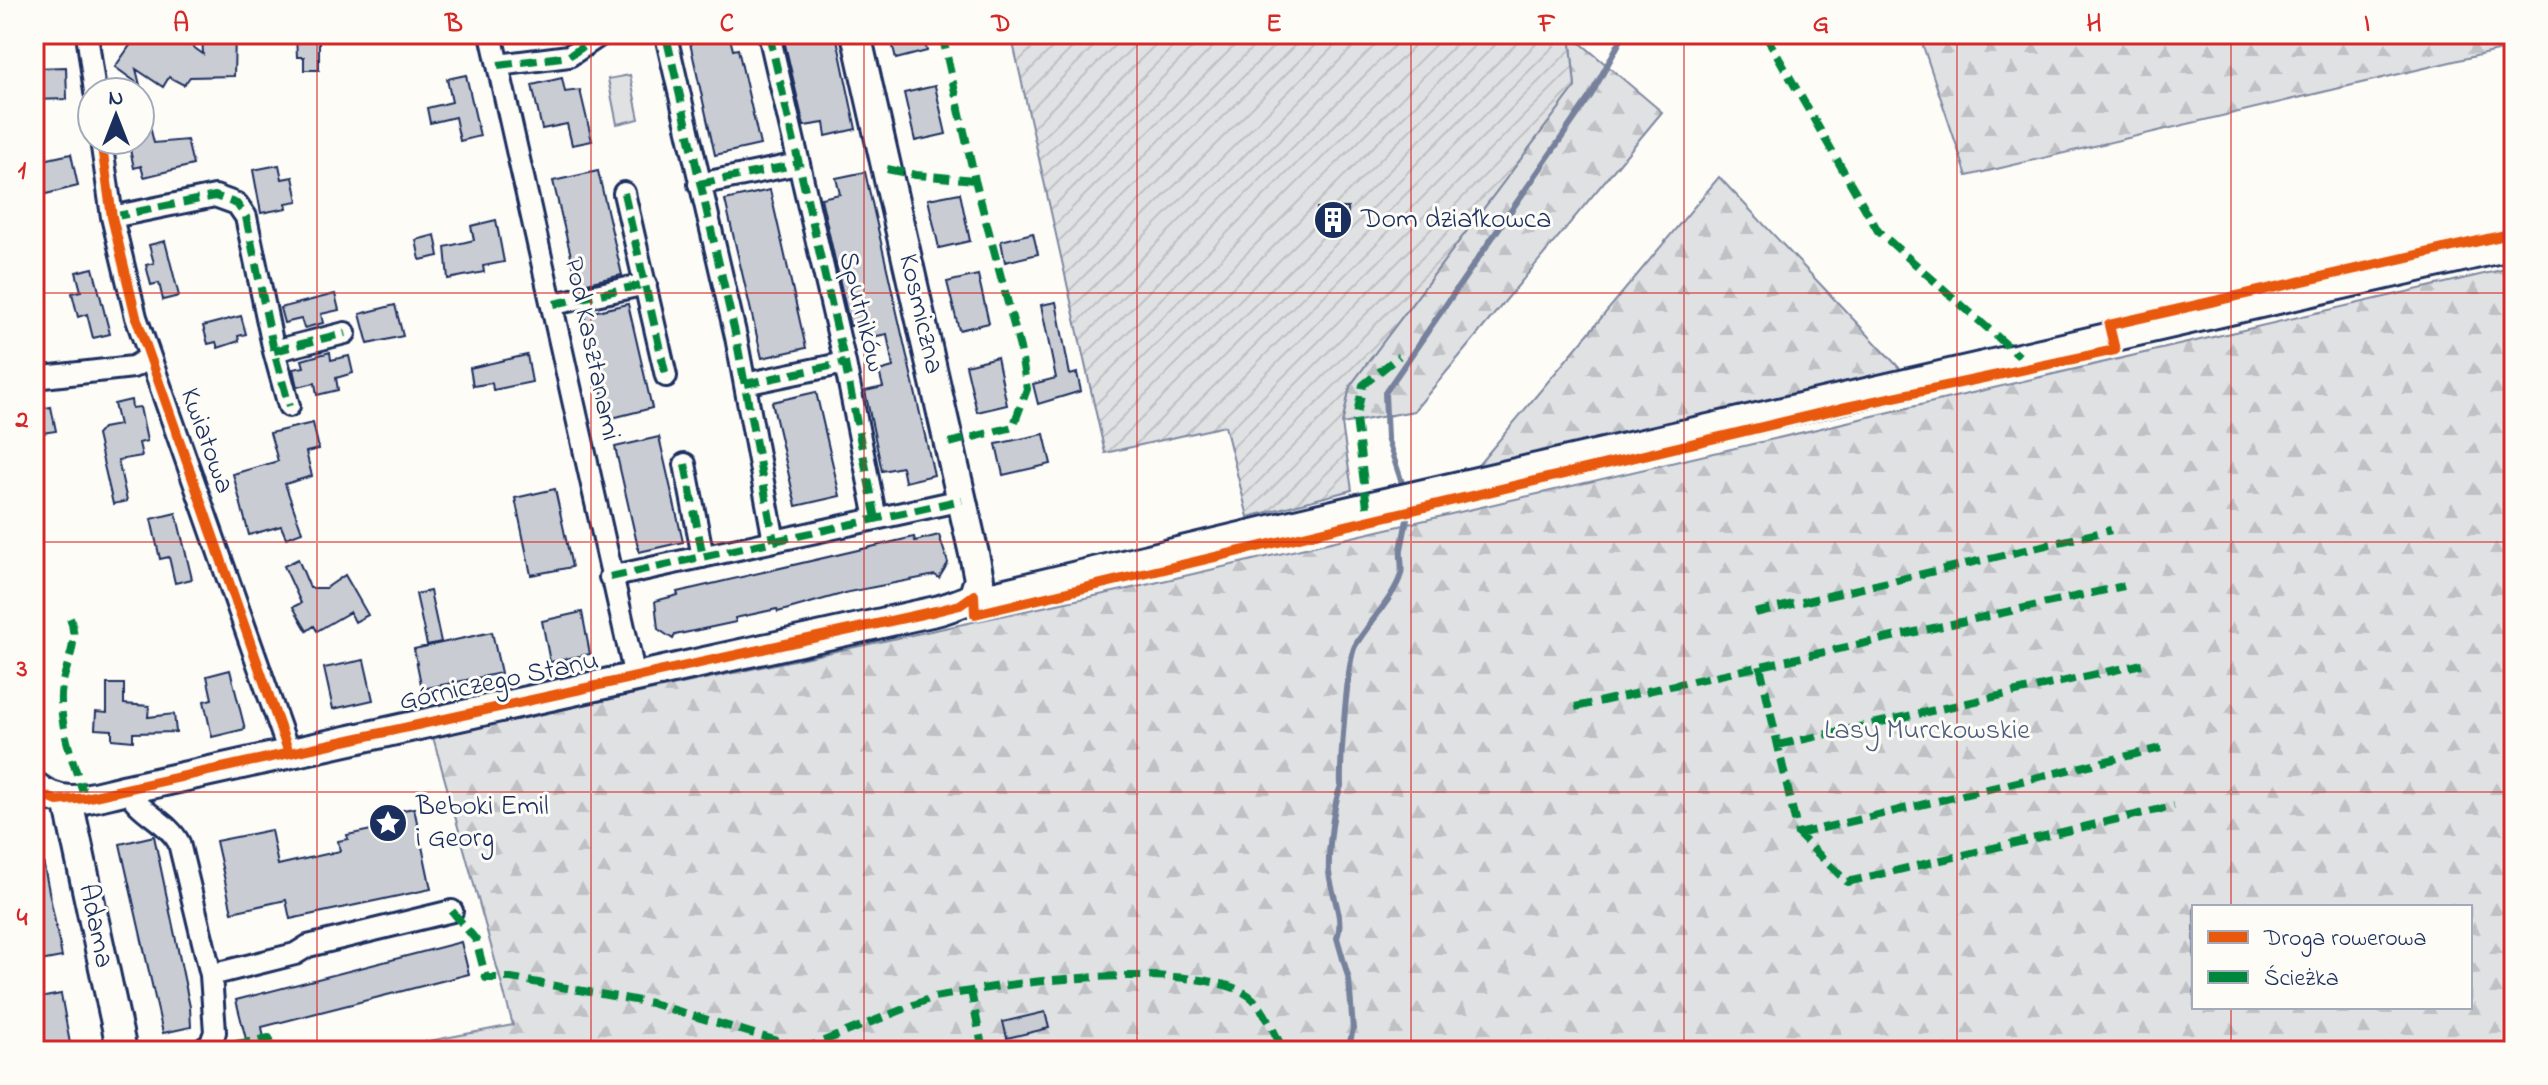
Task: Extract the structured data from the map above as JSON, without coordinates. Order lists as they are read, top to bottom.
{
  "streets": {
    "street": [
      "Sputników",
      "Kosmiczna",
      "Pod Kasztanami",
      "Kwiatowa",
      "Górniczego Stanu",
      "Adama"
    ]
  },
  "crossings": [
    ["Kosmiczna", "Górniczego Stanu"],
    ["Pod Kasztanami", "Górniczego Stanu"],
    ["Kwiatowa", "Górniczego Stanu"],
    ["Górniczego Stanu", "Adama"]
  ],
  "parks": ["Lasy Murckowskie"],
  "places": {
    "building": ["Dom działkowca"],
    "place": ["Beboki Emil i Georg"]
  },
  "legend": ["Droga rowerowa", "Ścieżka"],
  "north": "top",
  "grid": {
    "columns": [
      "A",
      "B",
      "C",
      "D",
      "E",
      "F",
      "G",
      "H",
      "I"
    ],
    "rows": [
      "1",
      "2",
      "3",
      "4"
    ]
  }
}
